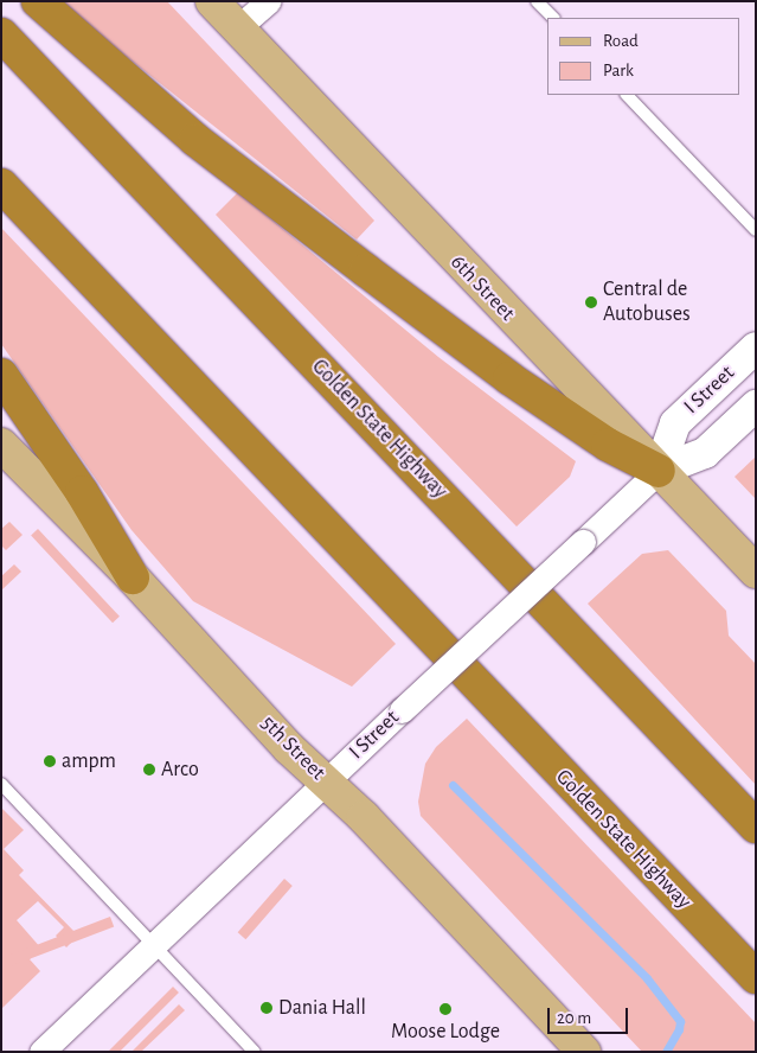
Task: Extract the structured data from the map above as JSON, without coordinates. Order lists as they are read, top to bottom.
{
  "streets": {
    "highway": ["Golden State Highway"],
    "main road": ["6th Street", "5th Street"],
    "street": ["I Street"]
  },
  "crossings": [
    ["6th Street", "I Street"],
    ["I Street", "5th Street"]
  ],
  "places": [
    "Central de Autobuses",
    "ampm",
    "Arco",
    "Dania Hall",
    "Moose Lodge"
  ],
  "legend": ["Road", "Park"],
  "scale_bar": "20 m"
}
